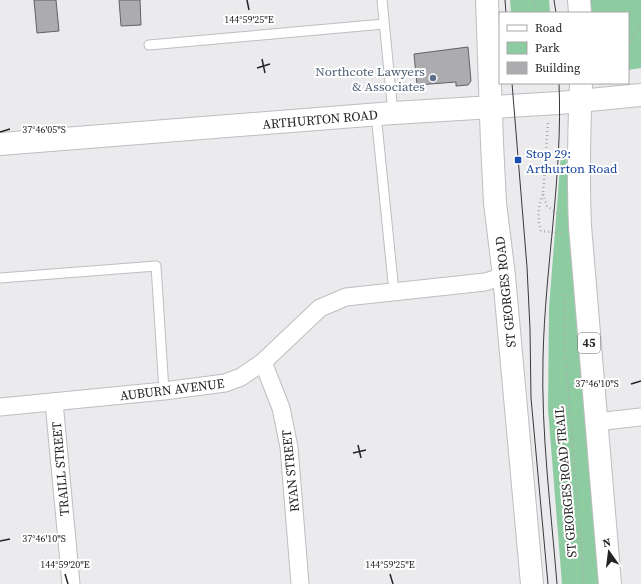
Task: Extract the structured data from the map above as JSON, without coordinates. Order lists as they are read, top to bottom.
{
  "streets": {
    "main road": ["ARTHURTON ROAD", "ST GEORGES ROAD", "45"],
    "street": ["AUBURN AVENUE", "TRAILL STREET", "RYAN STREET"],
    "path": ["ST GEORGES ROAD TRAIL"]
  },
  "crossings": [
    ["ARTHURTON ROAD", "ST GEORGES ROAD"],
    ["ARTHURTON ROAD", "45"],
    ["ST GEORGES ROAD", "AUBURN AVENUE"],
    ["AUBURN AVENUE", "TRAILL STREET"],
    ["AUBURN AVENUE", "RYAN STREET"]
  ],
  "places": {
    "other": ["Northcote Lawyers & Associates"],
    "transit": ["Stop 29: Arthurton Road"]
  },
  "legend": ["Road", "Park", "Building"],
  "north": "top",
  "coordinates": [
    "144°59'25\"E",
    "37°46'05\"S",
    "37°46'10\"S",
    "144°59'20\"E"
  ]
}
